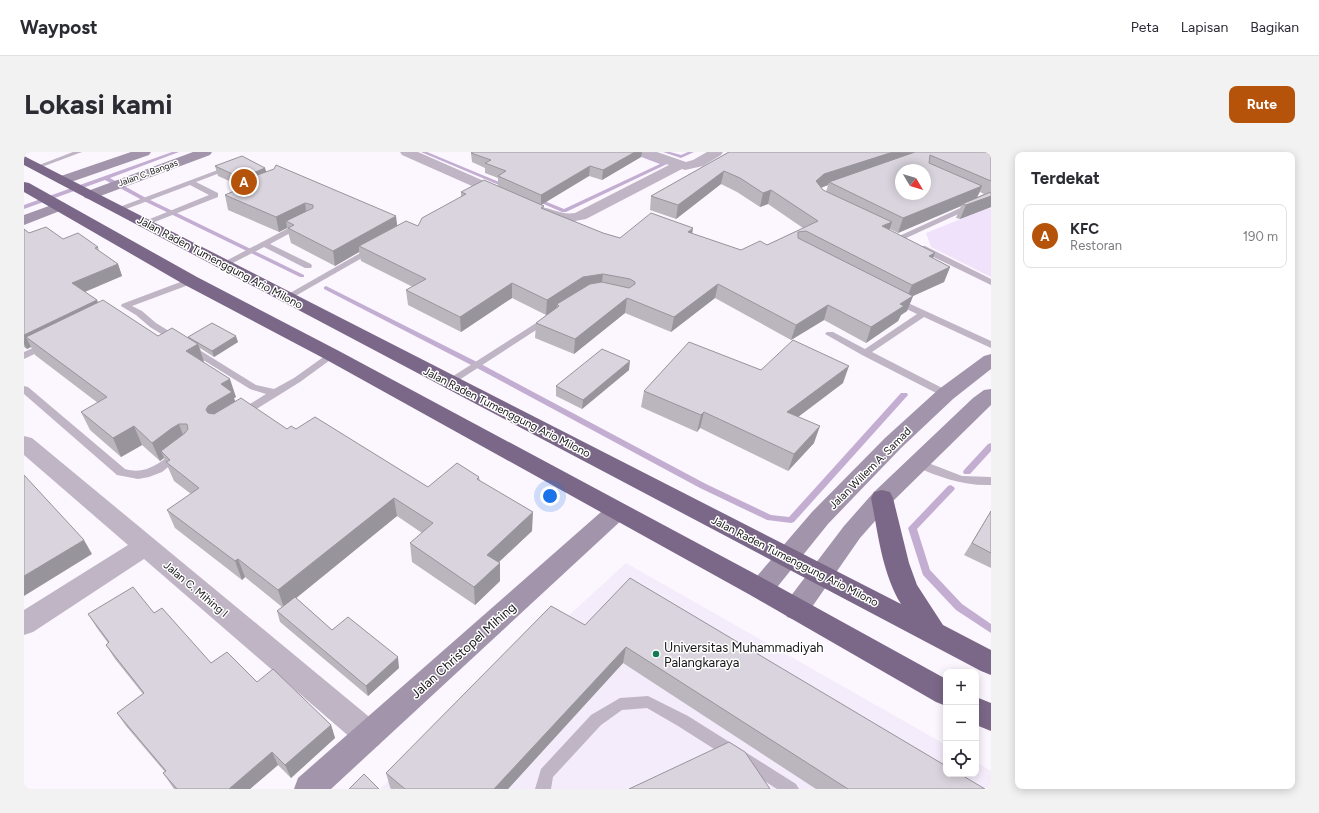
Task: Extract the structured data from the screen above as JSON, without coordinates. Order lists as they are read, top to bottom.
{
  "streets": {
    "highway": ["Jalan Raden Tumenggung Ario Milono"],
    "main road": ["Jalan C. Bangas", "Jalan Willem A. Samad", "Jalan Christopel Mihing"],
    "street": ["Jalan C. Mihing I"]
  },
  "crossings": [
    ["Jalan C. Bangas", "Jalan Raden Tumenggung Ario Milono"],
    ["Jalan Raden Tumenggung Ario Milono", "Jalan Willem A. Samad"],
    ["Jalan C. Mihing I", "Jalan Christopel Mihing"]
  ],
  "places": ["Universitas Muhammadiyah Palangkaraya"],
  "north": "bottom right",
  "page": {
    "header": "Waypost",
    "nav": ["Peta", "Lapisan", "Bagikan"],
    "buttons": "Rute",
    "title": "Lokasi kami",
    "heading": "Terdekat",
    "pins": "A",
    "list": [
      {
        "mark": "A",
        "name": "KFC",
        "note": "Restoran",
        "value": "190 m"
      }
    ],
    "map_buttons": ["+", "−"]
  }
}
